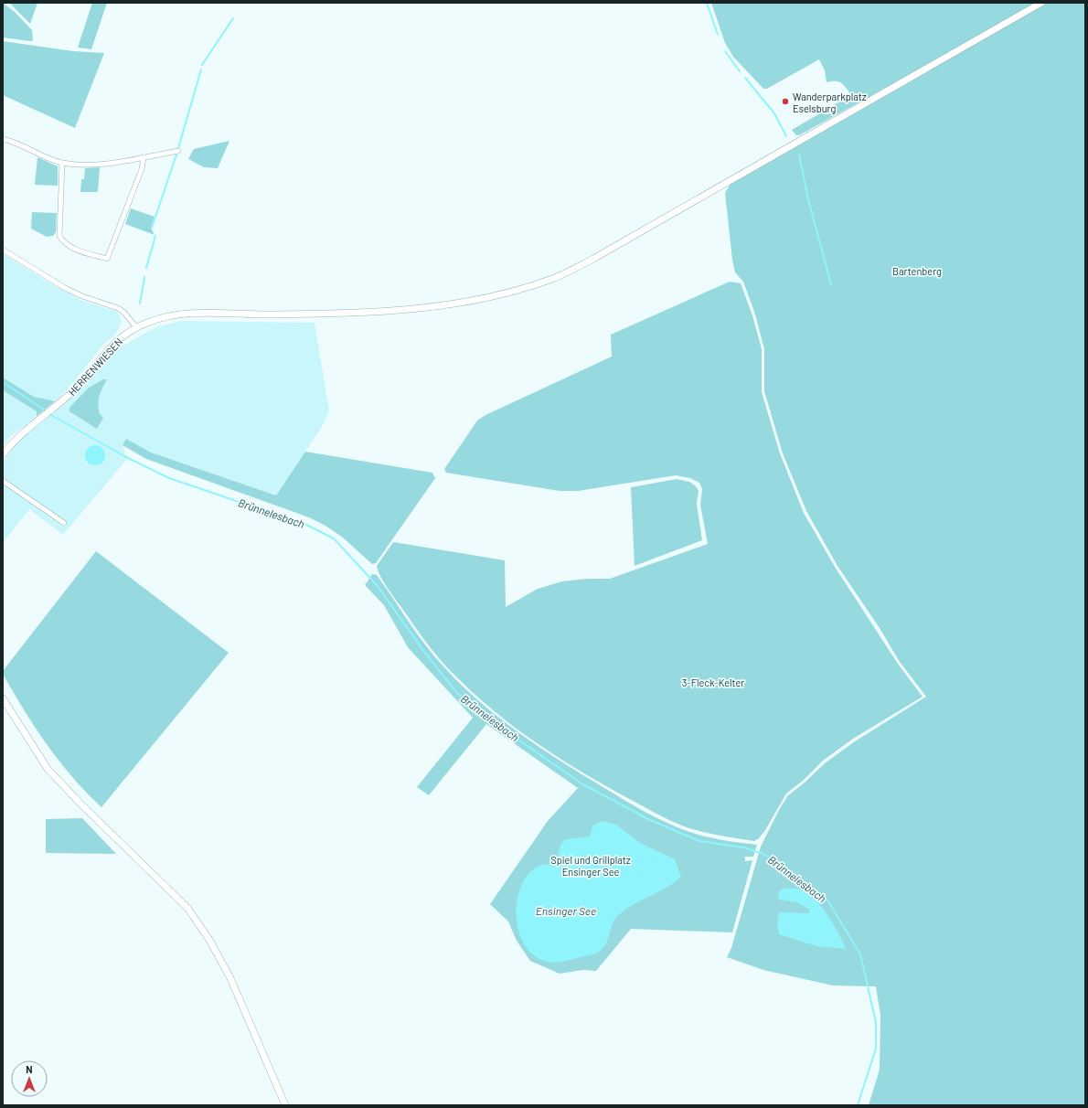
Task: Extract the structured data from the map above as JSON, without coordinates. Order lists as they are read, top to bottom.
{
  "streets": {
    "main road": ["HERRENWIESEN"]
  },
  "water": ["Brünnelesbach", "Ensinger See"],
  "parks": ["Bartenberg", "3-Fleck-Kelter", "Spiel und Grillplatz Ensinger See"],
  "places": ["Wanderparkplatz Eselsburg"],
  "north": "top"
}
